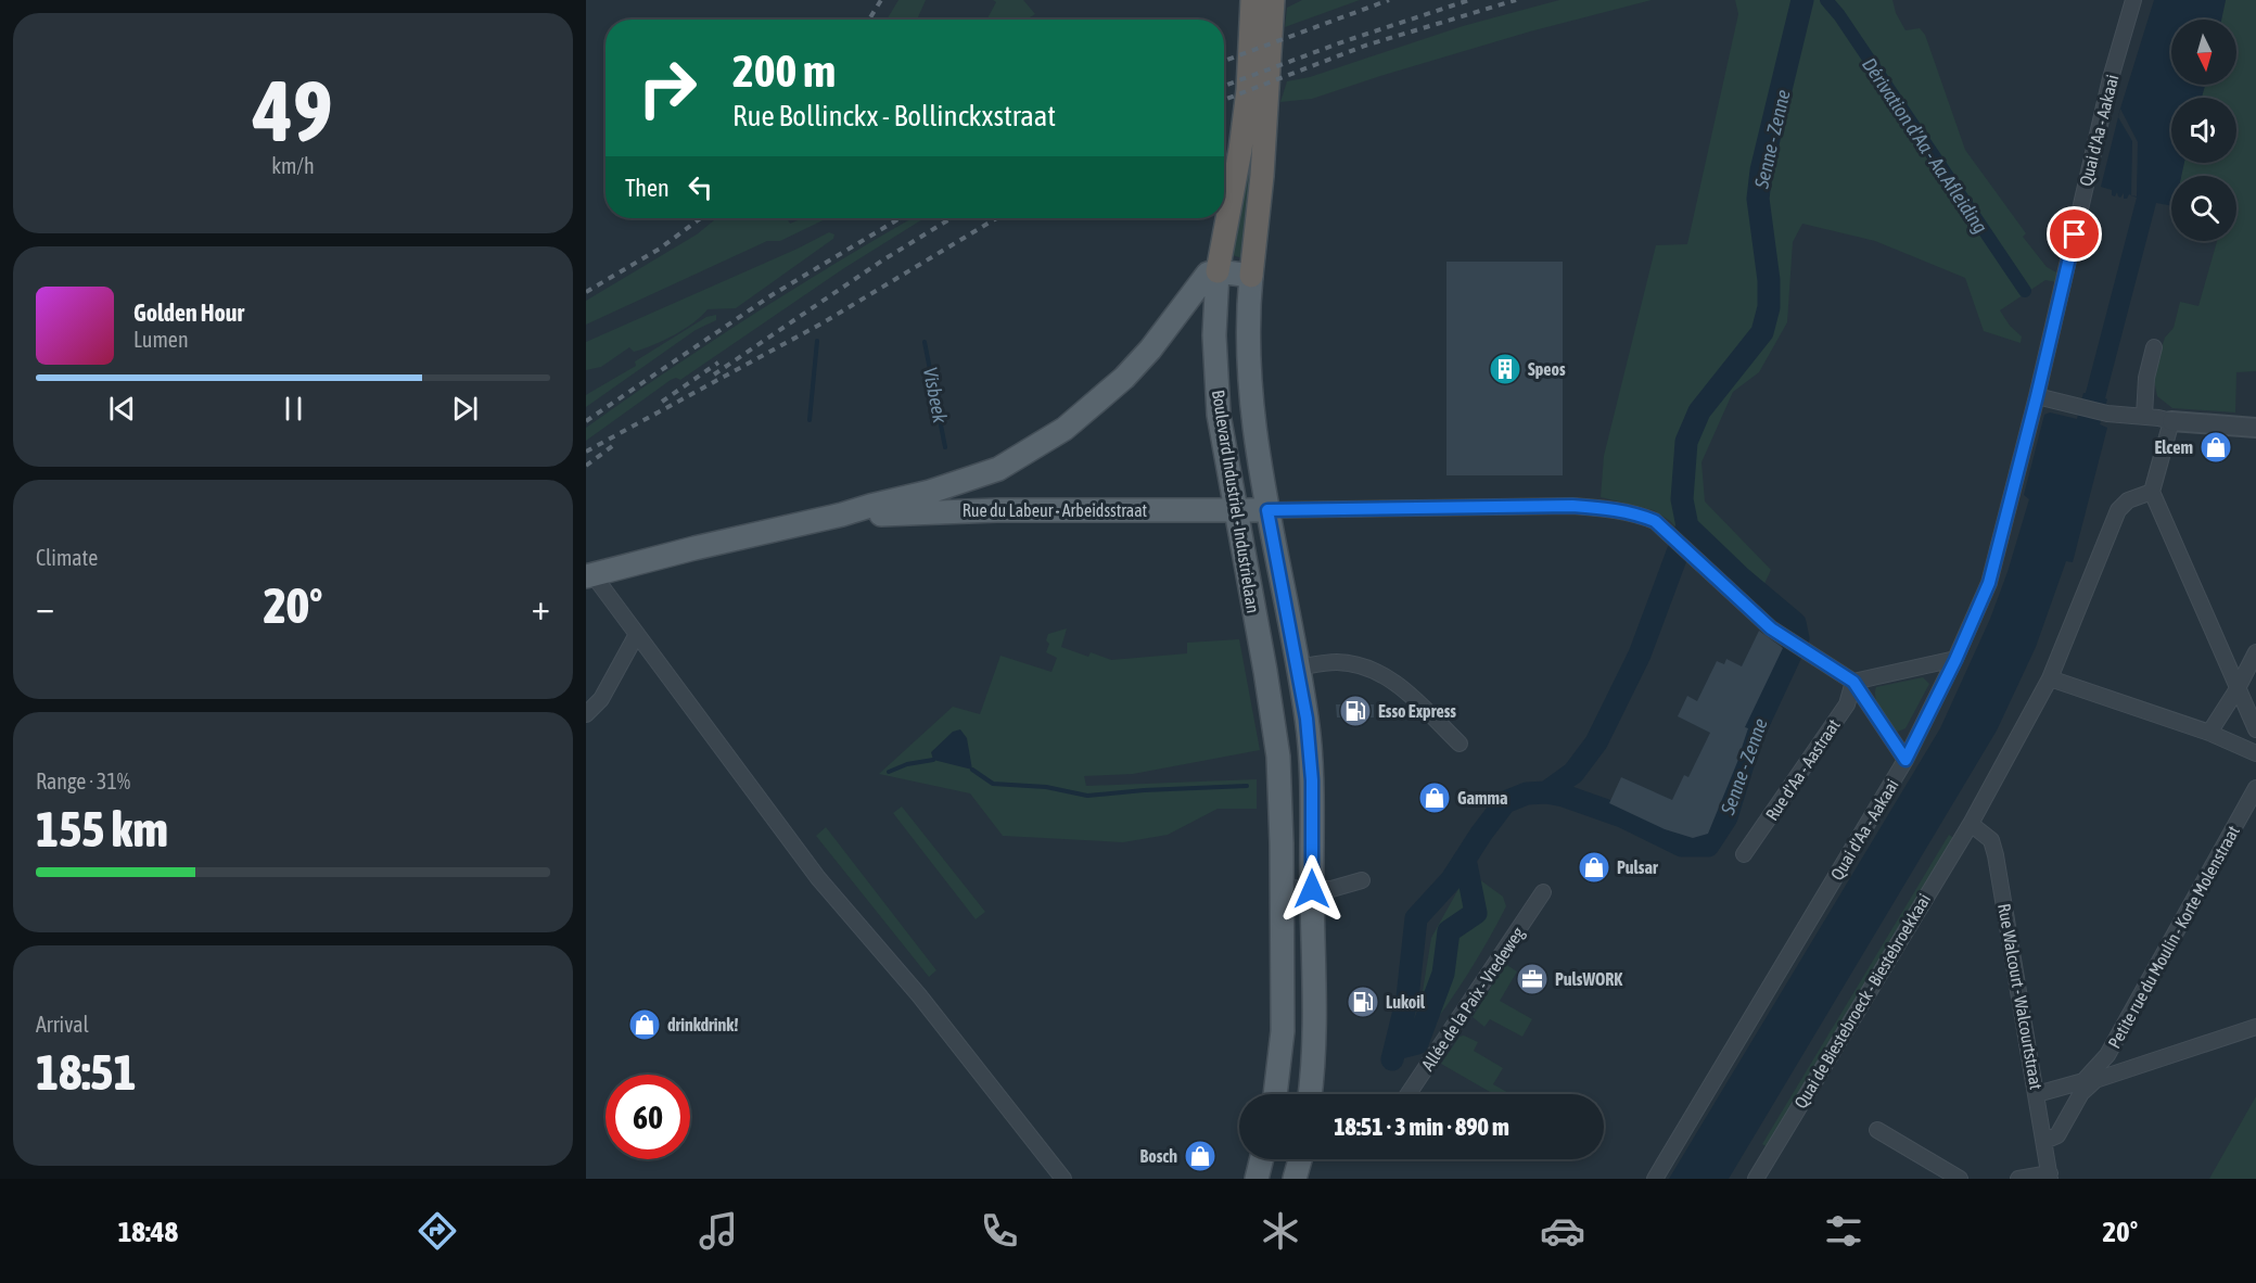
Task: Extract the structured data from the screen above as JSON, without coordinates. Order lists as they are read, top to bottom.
{
  "streets": {
    "highway": ["Boulevard Industriel - Industrielaan"],
    "main road": ["Rue du Labeur - Arbeidsstraat"],
    "street": [
      "Quai d'Aa - Aakaai",
      "Rue d'Aa - Aastraat",
      "Petite rue du Moulin - Korte Molenstraat",
      "Rue Walcourt - Walcourtstraat",
      "Allée de la Paix - Vredeweg",
      "Quai de Biestebroeck - Biestebroekkaai"
    ]
  },
  "crossings": [
    ["Boulevard Industriel - Industrielaan", "Rue du Labeur - Arbeidsstraat"],
    ["Petite rue du Moulin - Korte Molenstraat", "Rue Walcourt - Walcourtstraat"],
    ["Rue Walcourt - Walcourtstraat", "Quai de Biestebroeck - Biestebroekkaai"]
  ],
  "water": ["Senne - Zenne", "Dérivation d'Aa - Aa Afleiding", "Visbeek"],
  "places": {
    "building": ["Speos"],
    "shop": [
      "Elcem",
      "Gamma",
      "Pulsar",
      "drinkdrink!",
      "Bosch"
    ],
    "fuel station": ["Esso Express", "Lukoil"],
    "office": ["PulsWORK"]
  },
  "north": "bottom",
  "page": {
    "tile": [
      ["49", "km/h"],
      "Climate",
      ["Range · 31%", "155 km"],
      ["Arrival", "18:51"]
    ],
    "turn": ["200 m", "Rue Bollinckx - Bollinckxstraat"],
    "then": "Then",
    "song": ["Golden Hour", "Lumen"],
    "heat": ["−", "20°", "+"],
    "limit": "60",
    "trip": "18:51 · 3 min · 890 m",
    "tabs": ["18:48", "20°"]
  }
}
